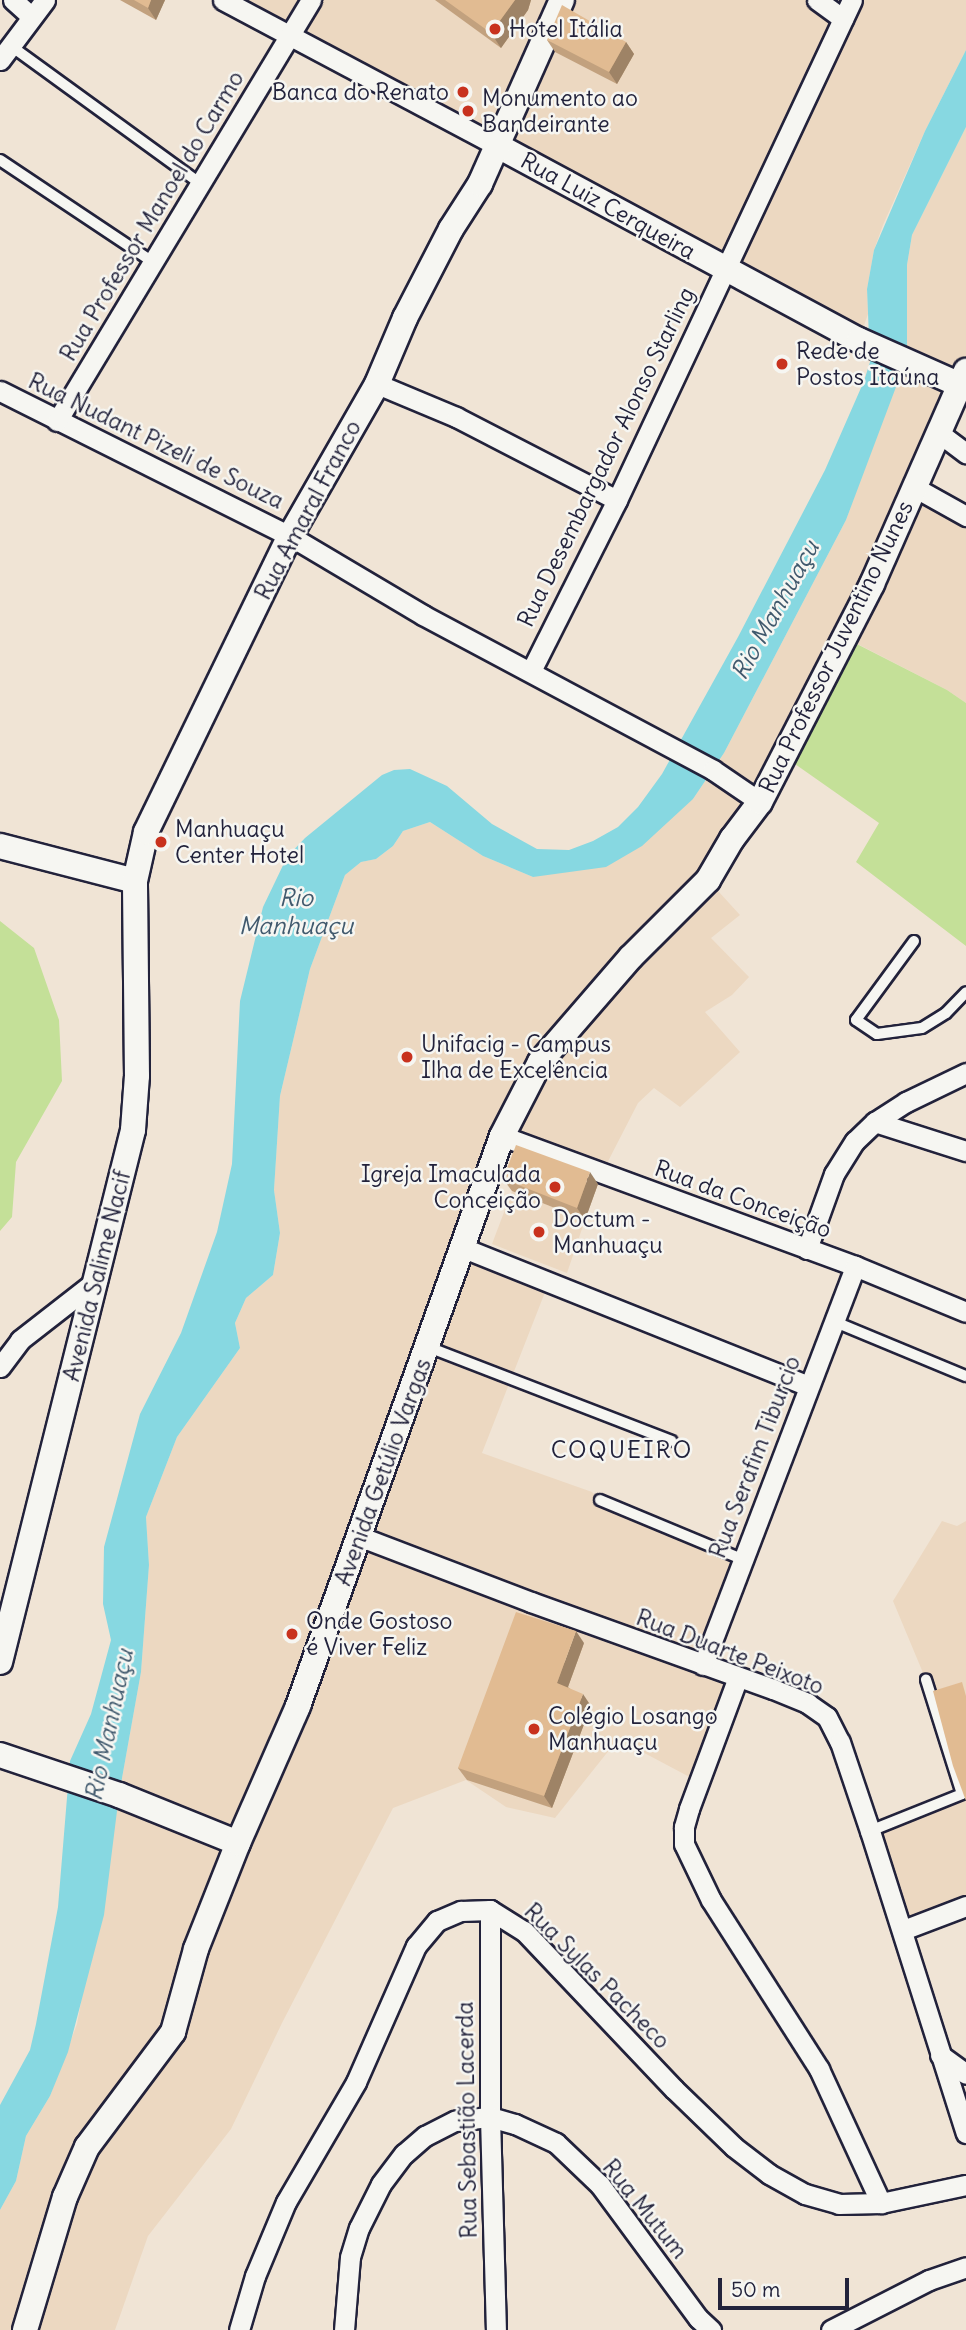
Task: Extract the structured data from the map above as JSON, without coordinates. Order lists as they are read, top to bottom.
{
  "streets": {
    "street": [
      "Rua Luiz Cerqueira",
      "Rua Professor Manoel do Carmo",
      "Rua Nudant Pizeli de Souza",
      "Rua Desembargador Alonso Starling",
      "Rua Amaral Franco",
      "Rua Professor Juventino Nunes",
      "Rua da Conceição",
      "Avenida Salime Nacif",
      "Rua Serafim Tiburcio",
      "Avenida Getúlio Vargas",
      "Rua Duarte Peixoto",
      "Rua Sylas Pacheco",
      "Rua Sebastião Lacerda",
      "Rua Mutum"
    ]
  },
  "crossings": [
    ["Rua Luiz Cerqueira", "Rua Professor Manoel do Carmo"],
    ["Rua Luiz Cerqueira", "Rua Desembargador Alonso Starling"],
    ["Rua Luiz Cerqueira", "Rua Amaral Franco"],
    ["Rua Luiz Cerqueira", "Rua Professor Juventino Nunes"],
    ["Rua Professor Manoel do Carmo", "Rua Nudant Pizeli de Souza"],
    ["Rua Nudant Pizeli de Souza", "Rua Desembargador Alonso Starling"],
    ["Rua Nudant Pizeli de Souza", "Rua Amaral Franco"],
    ["Rua Nudant Pizeli de Souza", "Rua Professor Juventino Nunes"],
    ["Rua Amaral Franco", "Avenida Salime Nacif"],
    ["Rua Professor Juventino Nunes", "Rua da Conceição"],
    ["Rua Professor Juventino Nunes", "Avenida Getúlio Vargas"],
    ["Rua da Conceição", "Rua Serafim Tiburcio"],
    ["Rua da Conceição", "Avenida Getúlio Vargas"],
    ["Rua Serafim Tiburcio", "Rua Duarte Peixoto"],
    ["Avenida Getúlio Vargas", "Rua Duarte Peixoto"],
    ["Rua Sylas Pacheco", "Rua Sebastião Lacerda"],
    ["Rua Sebastião Lacerda", "Rua Mutum"]
  ],
  "districts": ["COQUEIRO"],
  "water": ["Rio Manhuaçu"],
  "places": [
    "Hotel Itália",
    "Banca do Renato",
    "Monumento ao Bandeirante",
    "Rede de Postos Itaúna",
    "Manhuaçu Center Hotel",
    "Unifacig - Campus Ilha de Excelência",
    "Igreja Imaculada Conceição",
    "Doctum - Manhuaçu",
    "Onde Gostoso é Viver Feliz",
    "Colégio Losango Manhuaçu"
  ],
  "scale_bar": "50 m"
}
